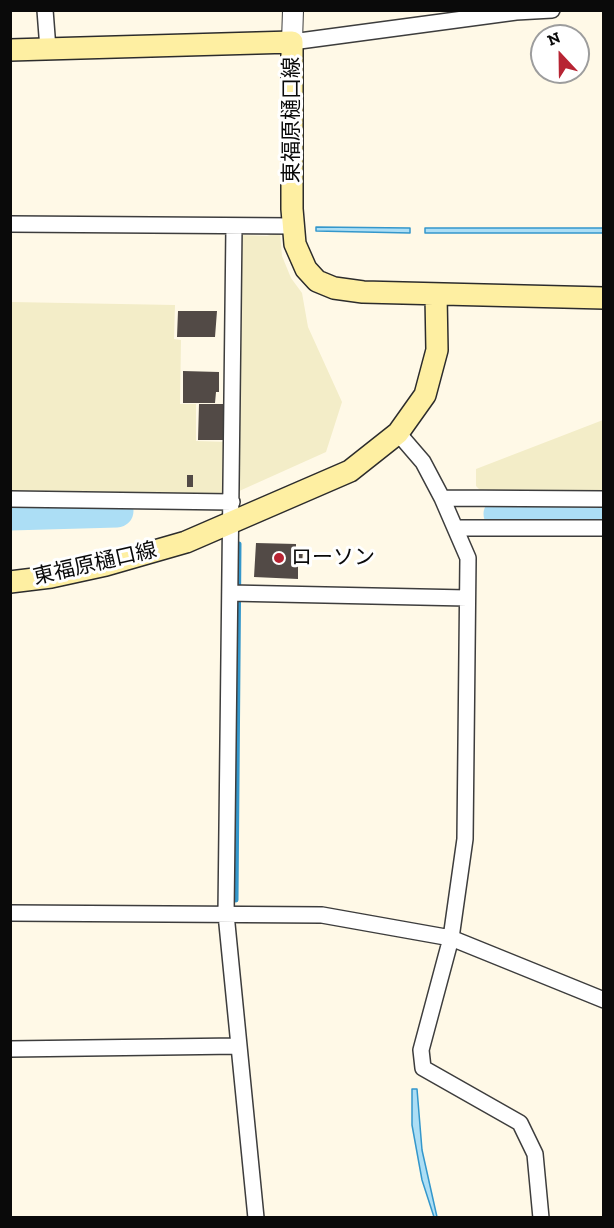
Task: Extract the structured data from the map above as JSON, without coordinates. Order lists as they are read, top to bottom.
{
  "streets": {
    "main road": ["東福原樋口線"]
  },
  "places": ["ローソン"],
  "north": "top"
}
